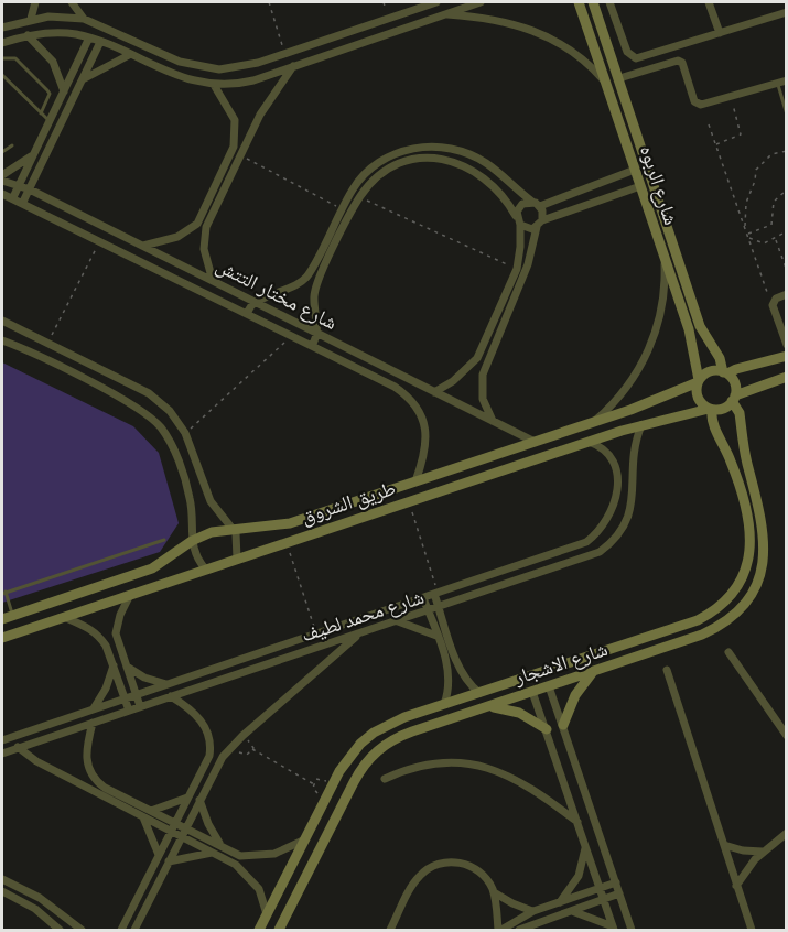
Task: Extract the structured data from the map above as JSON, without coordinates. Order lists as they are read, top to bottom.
{
  "streets": {
    "street": [
      "شارع الربوه",
      "شارع مختار التتش",
      "طريق الشروق",
      "شارع محمد لطيف",
      "شارع الاشجار"
    ]
  },
  "crossings": [
    ["شارع الربوه", "طريق الشروق"],
    ["شارع الربوه", "شارع الاشجار"],
    ["شارع مختار التتش", "طريق الشروق"],
    ["طريق الشروق", "شارع محمد لطيف"],
    ["طريق الشروق", "شارع الاشجار"]
  ]
}
